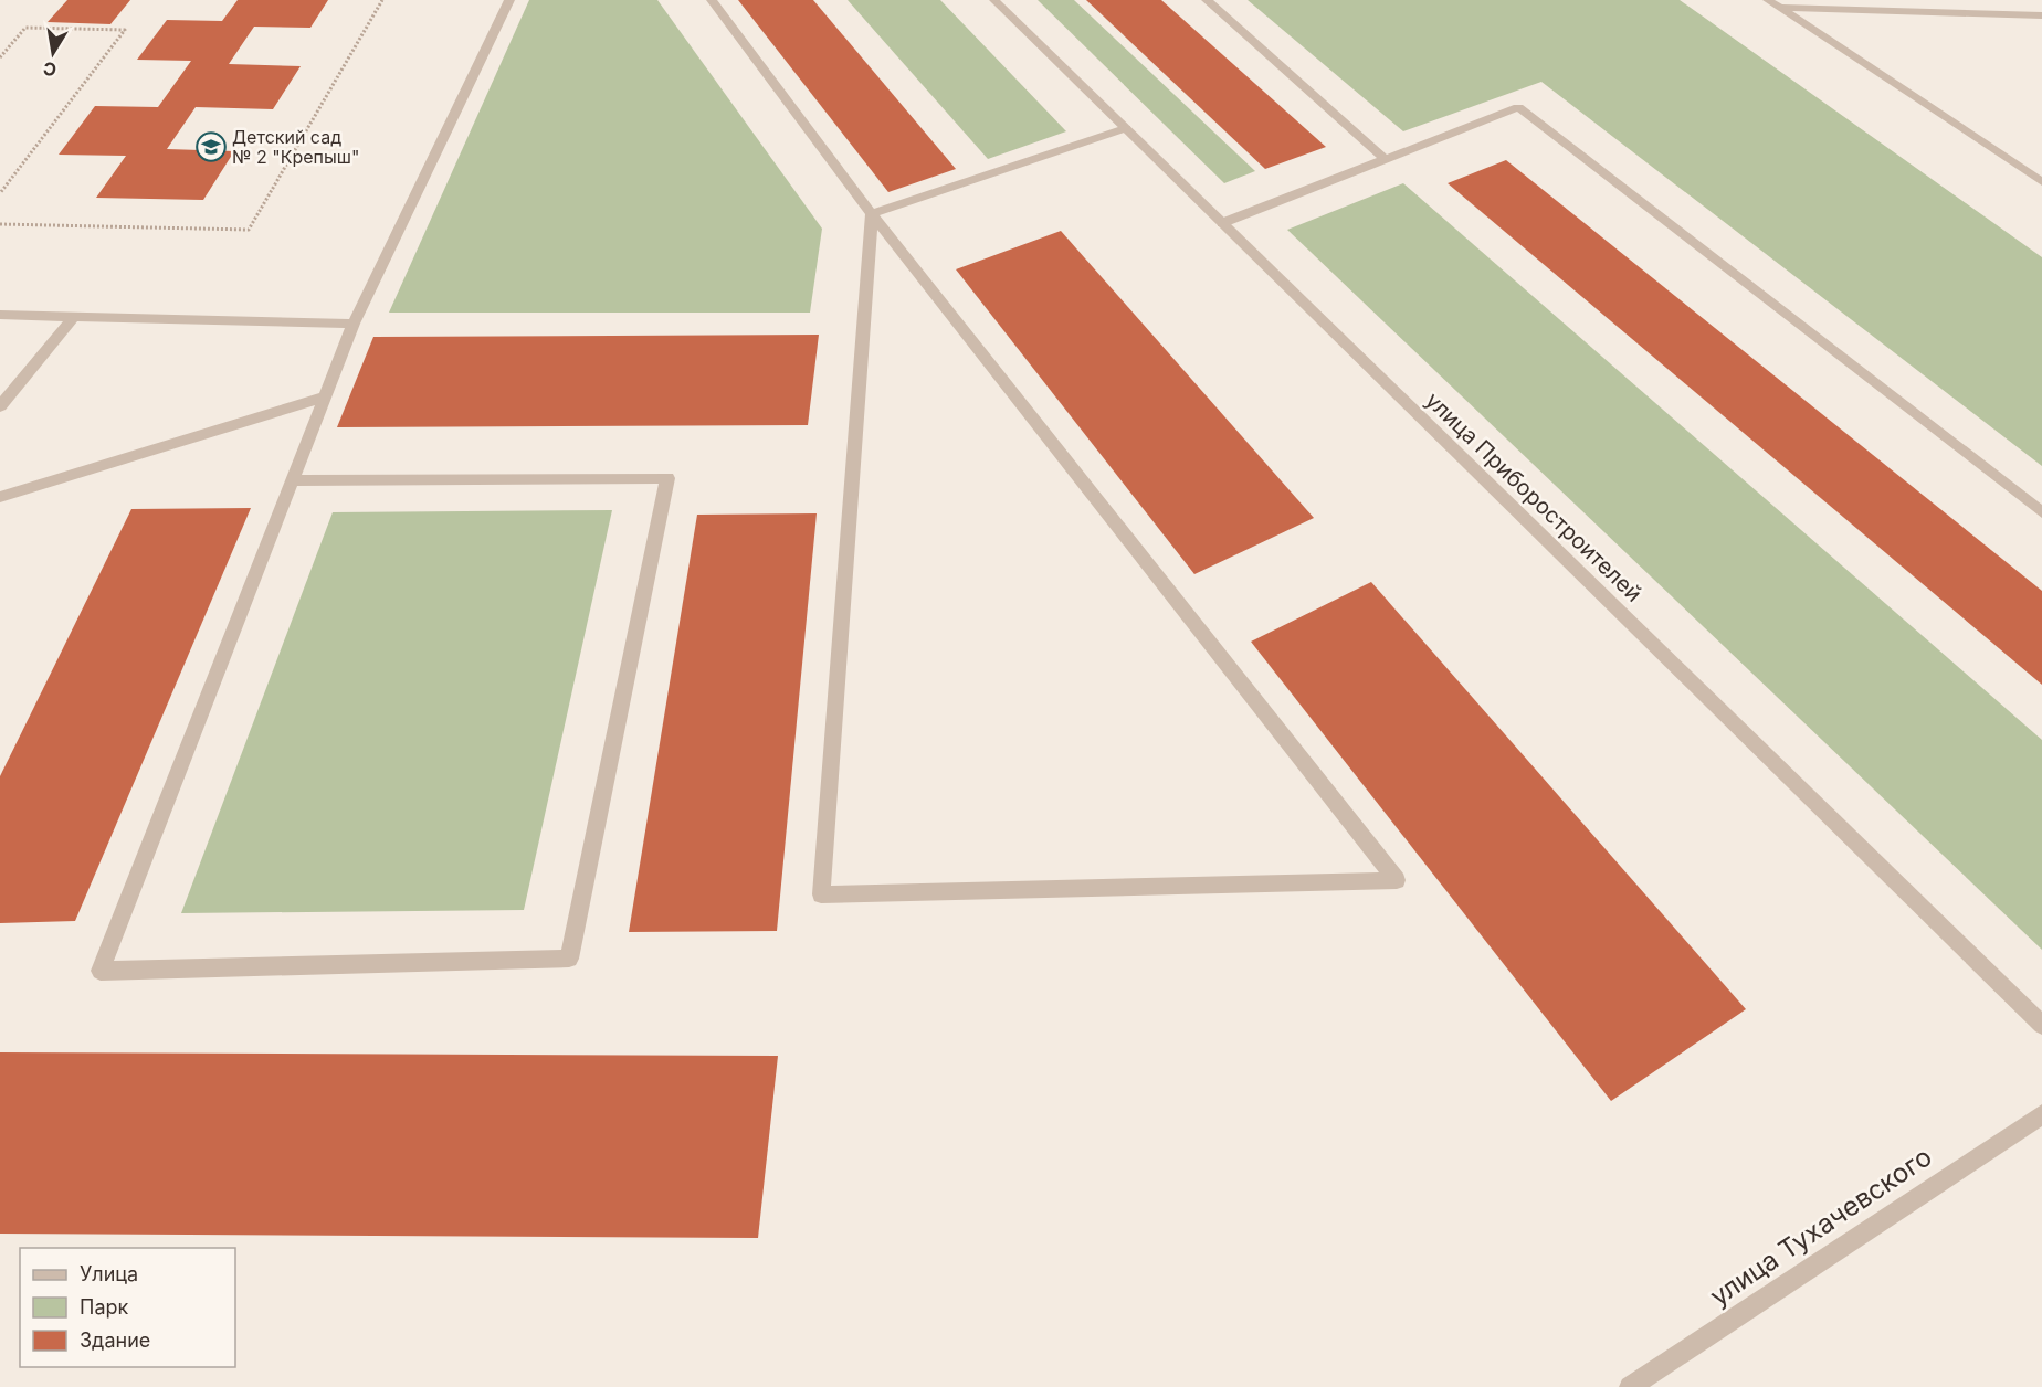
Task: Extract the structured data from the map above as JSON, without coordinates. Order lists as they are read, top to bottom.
{
  "streets": {
    "street": ["улица Приборостроителей", "улица Тухачевского"]
  },
  "places": {
    "school or university": ["Детский сад № 2 \"Крепыш\""]
  },
  "legend": ["Улица", "Парк", "Здание"],
  "north": "bottom"
}
